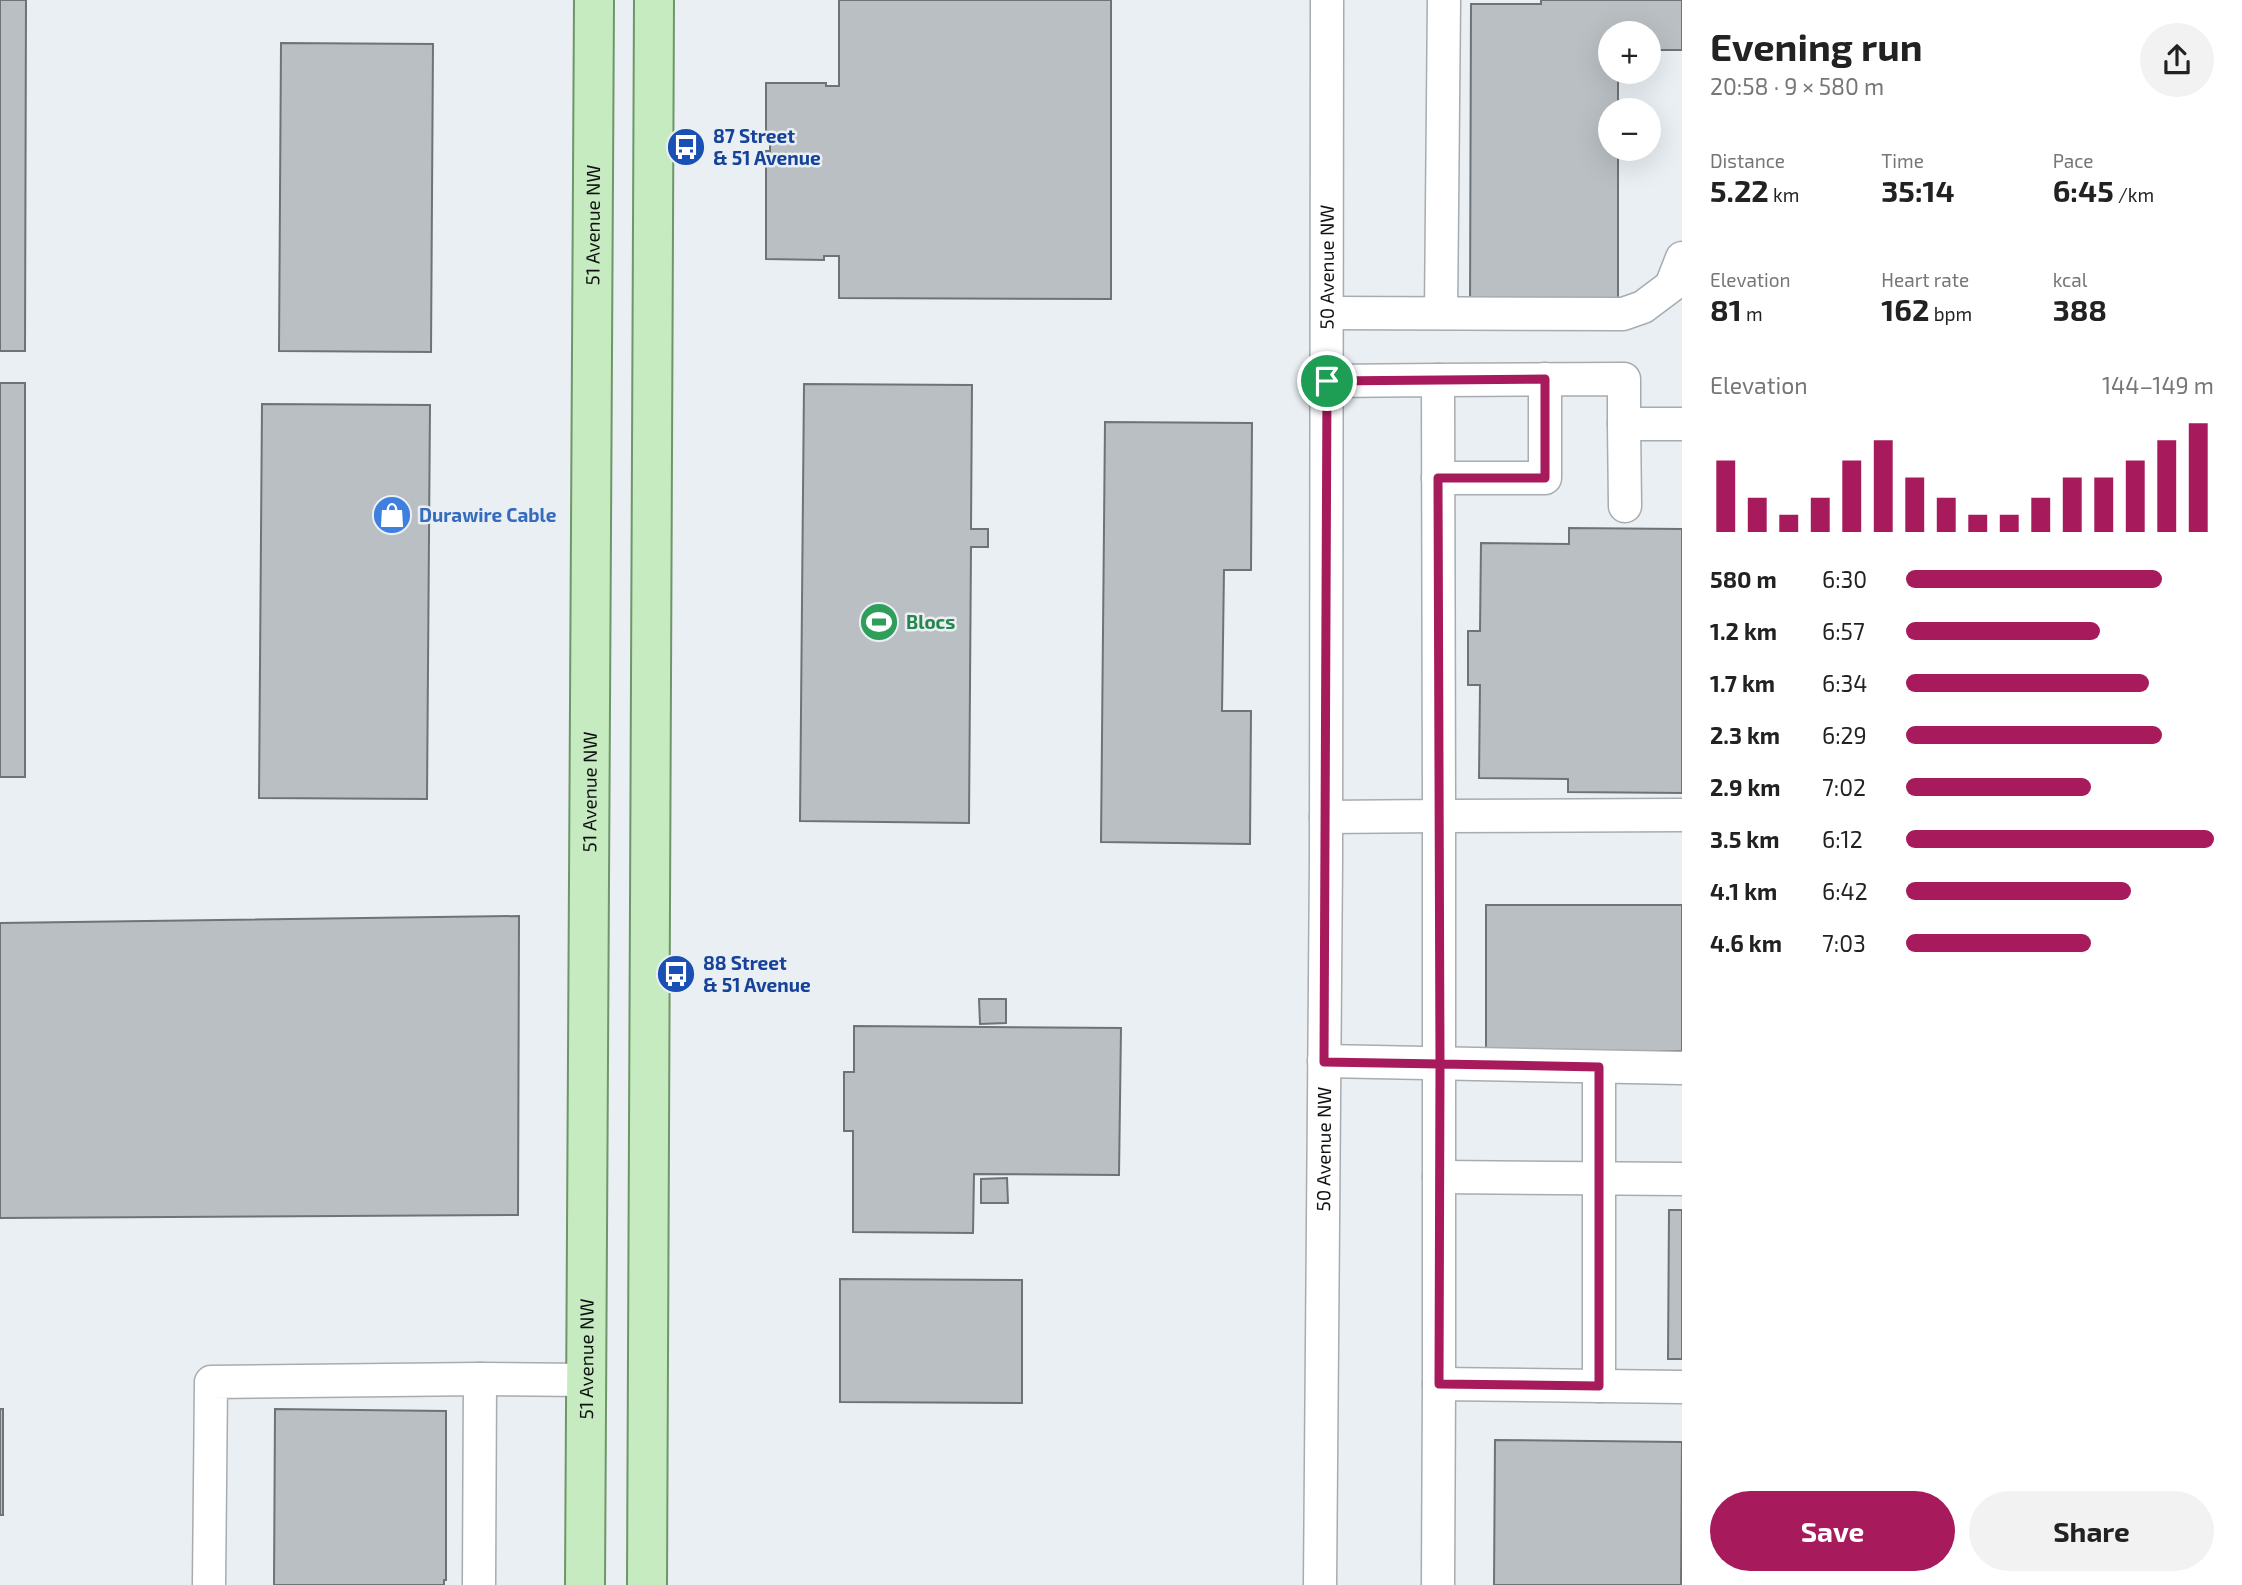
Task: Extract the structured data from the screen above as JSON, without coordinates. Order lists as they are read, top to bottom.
{
  "streets": {
    "main road": ["51 Avenue NW"],
    "street": ["50 Avenue NW"]
  },
  "places": {
    "bus stop": ["87 Street & 51 Avenue", "88 Street & 51 Avenue"],
    "shop": ["Durawire Cable"],
    "sports": ["Blocs"]
  },
  "page": {
    "heading": ["Evening run", "20:58 · 9 × 580 m"],
    "map_buttons": ["+", "−"],
    "stats": [
      ["Distance", "5.22 km"],
      ["Time", "35:14"],
      ["Pace", "6:45 /km"],
      ["Elevation", "81 m"],
      ["Heart rate", "162 bpm"],
      ["kcal", "388"]
    ],
    "chart": ["Elevation", "144–149 m"],
    "list": [
      {
        "name": "580 m",
        "note": "6:30"
      },
      {
        "name": "1.2 km",
        "note": "6:57"
      },
      {
        "name": "1.7 km",
        "note": "6:34"
      },
      {
        "name": "2.3 km",
        "note": "6:29"
      },
      {
        "name": "2.9 km",
        "note": "7:02"
      },
      {
        "name": "3.5 km",
        "note": "6:12"
      },
      {
        "name": "4.1 km",
        "note": "6:42"
      },
      {
        "name": "4.6 km",
        "note": "7:03"
      }
    ],
    "buttons": ["Save", "Share"]
  }
}
